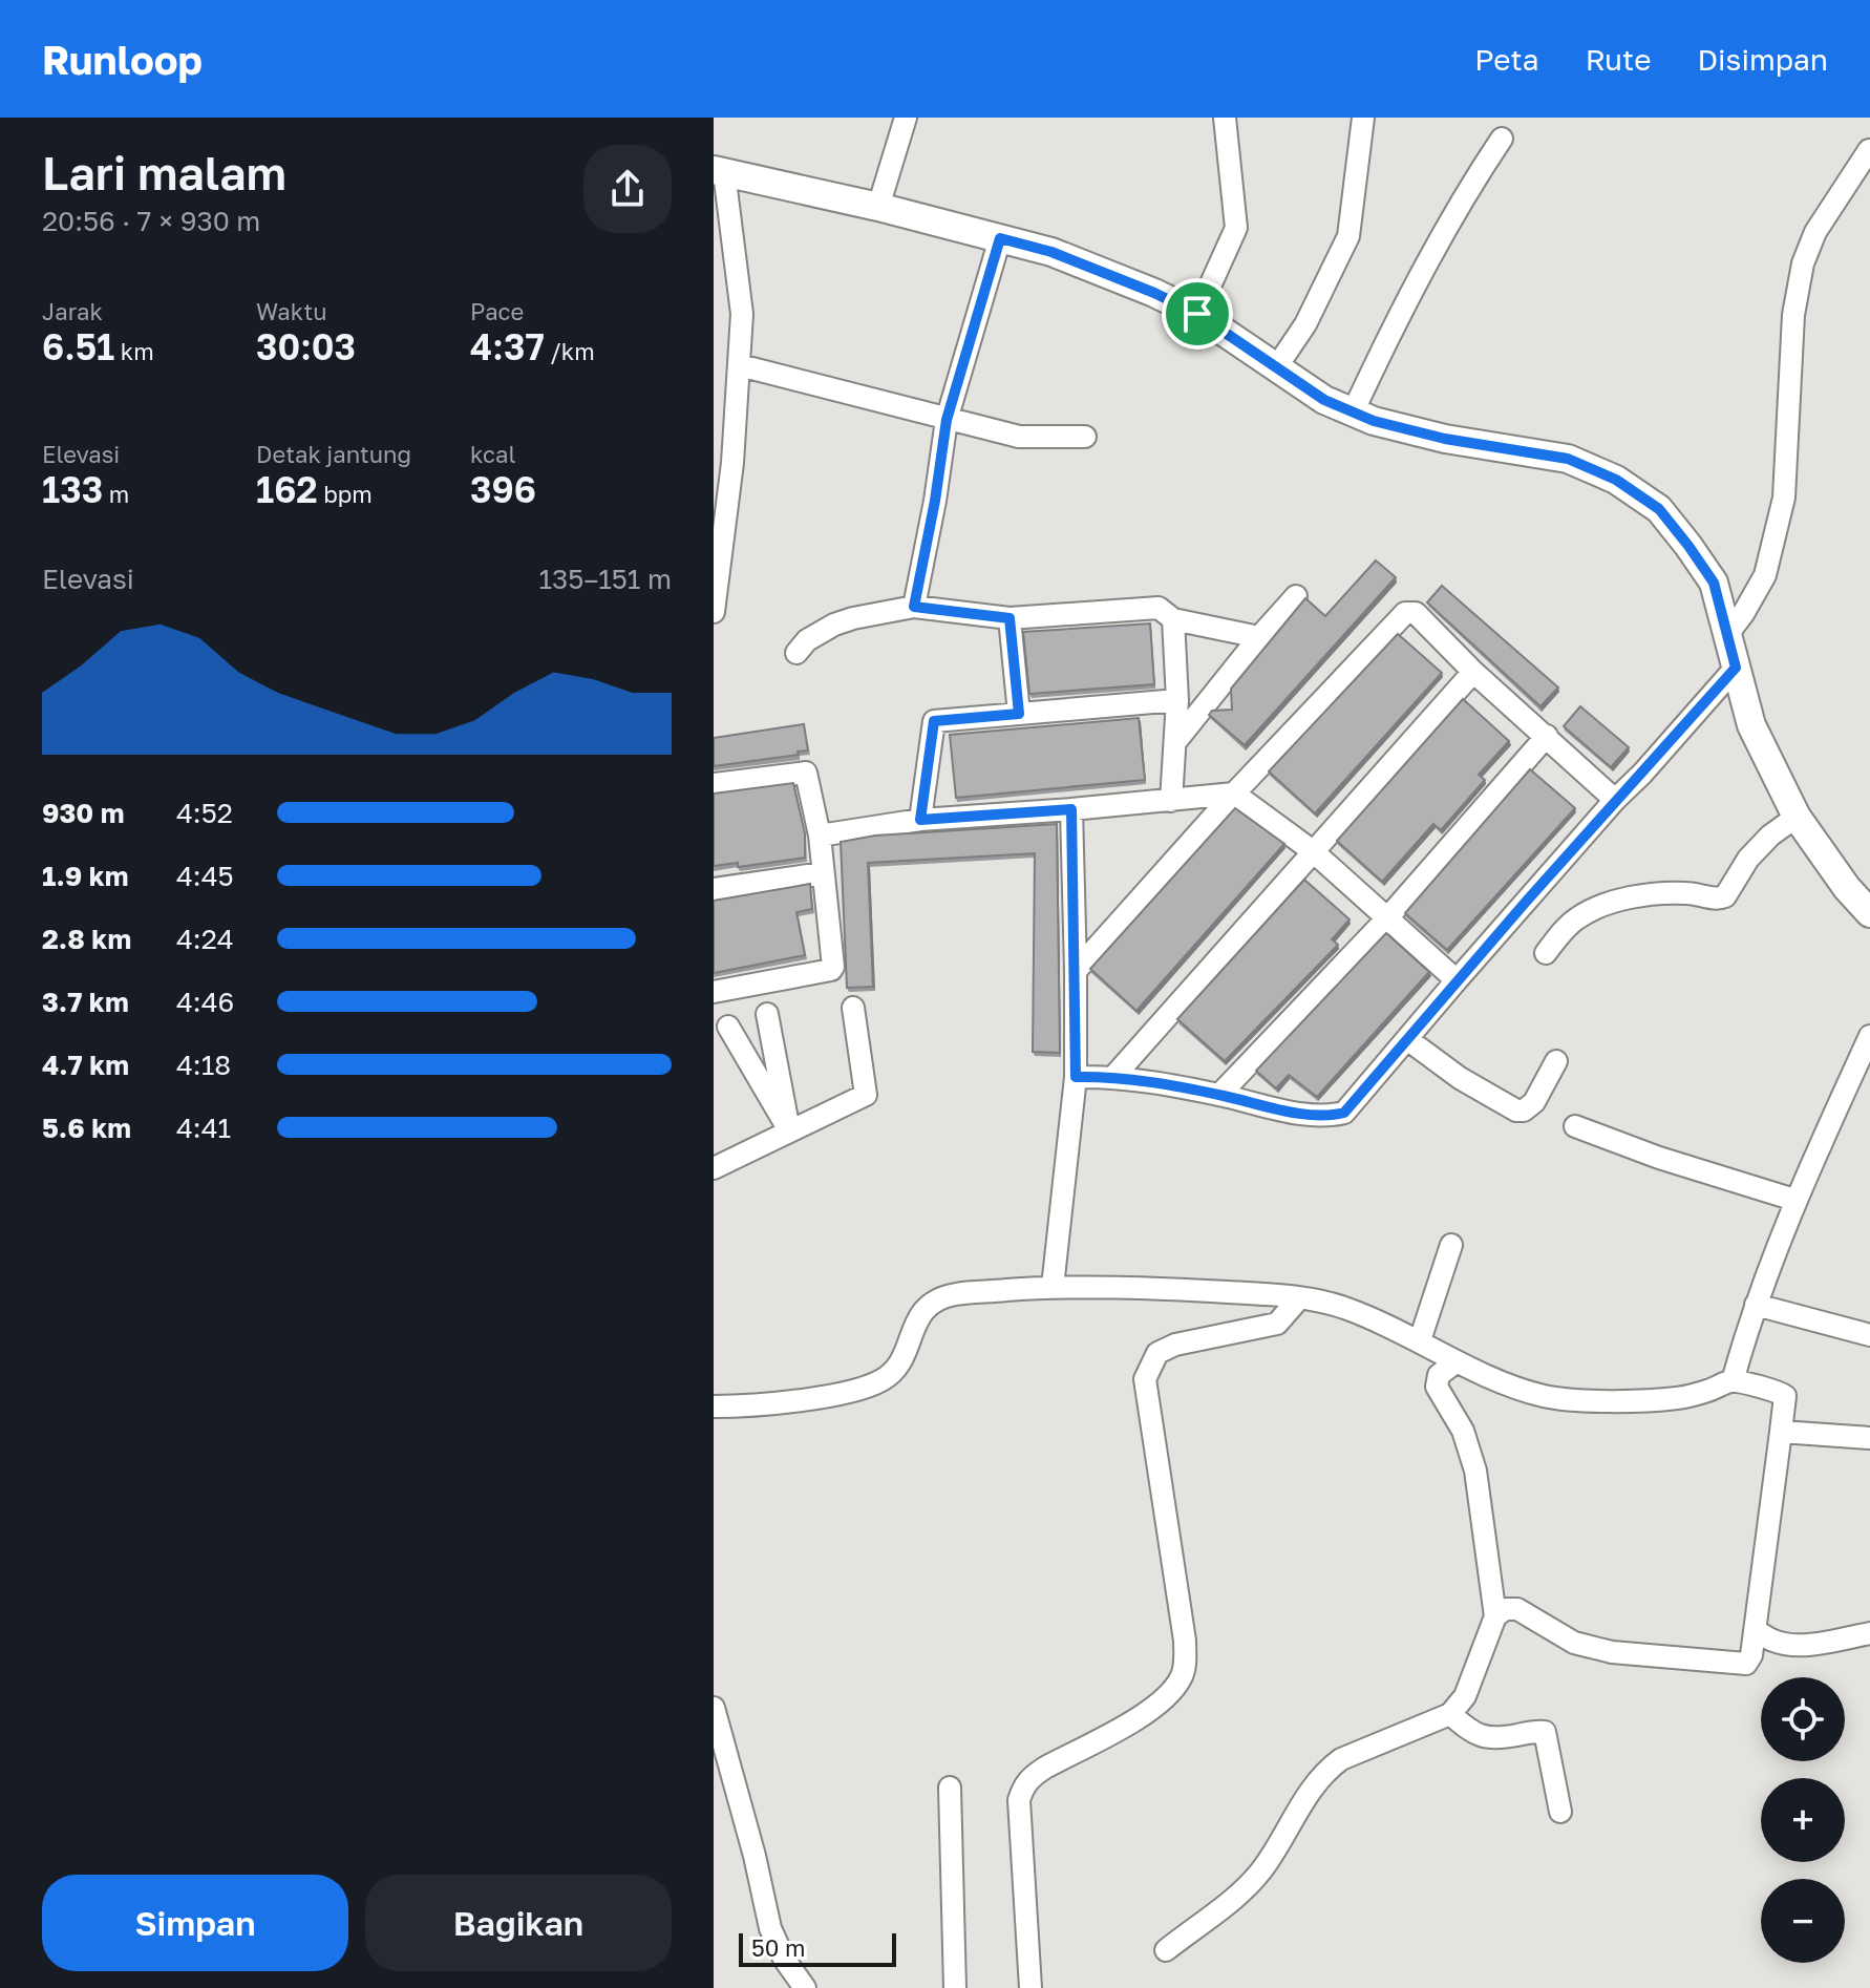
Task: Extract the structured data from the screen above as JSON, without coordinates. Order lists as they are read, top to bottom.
{
  "scale_bar": "50 m",
  "page": {
    "header": "Runloop",
    "nav": ["Peta", "Rute", "Disimpan"],
    "heading": ["Lari malam", "20:56 · 7 × 930 m"],
    "stats": [
      ["Jarak", "6.51 km"],
      ["Waktu", "30:03"],
      ["Pace", "4:37 /km"],
      ["Elevasi", "133 m"],
      ["Detak jantung", "162 bpm"],
      ["kcal", "396"]
    ],
    "chart": ["Elevasi", "135–151 m"],
    "list": [
      {
        "name": "930 m",
        "note": "4:52"
      },
      {
        "name": "1.9 km",
        "note": "4:45"
      },
      {
        "name": "2.8 km",
        "note": "4:24"
      },
      {
        "name": "3.7 km",
        "note": "4:46"
      },
      {
        "name": "4.7 km",
        "note": "4:18"
      },
      {
        "name": "5.6 km",
        "note": "4:41"
      }
    ],
    "map_buttons": ["+", "−"],
    "buttons": ["Simpan", "Bagikan"],
    "scale": "50 m"
  }
}
